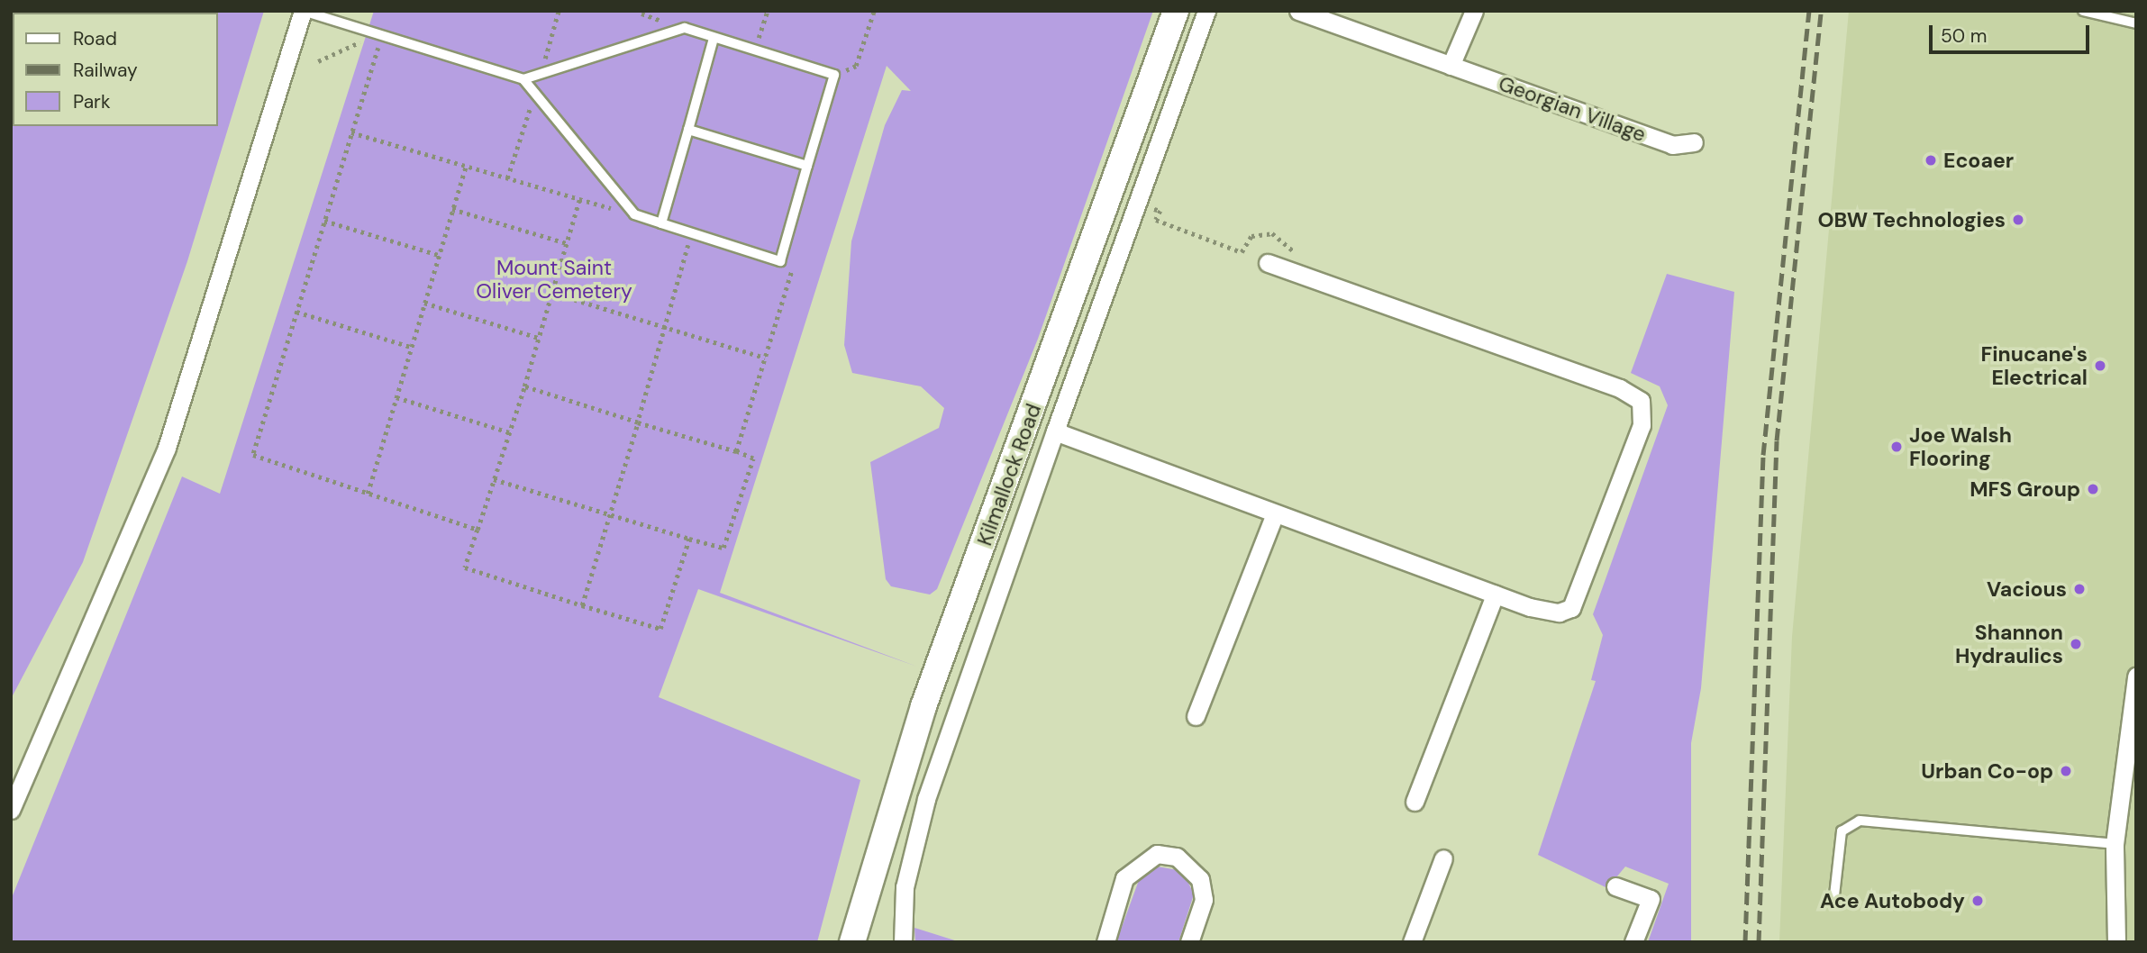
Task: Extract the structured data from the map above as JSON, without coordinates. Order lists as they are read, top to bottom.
{
  "streets": {
    "main road": ["Kilmallock Road"],
    "street": ["Georgian Village"]
  },
  "parks": ["Mount Saint Oliver Cemetery"],
  "places": [
    "Ecoaer",
    "OBW Technologies",
    "Finucane's Electrical",
    "Joe Walsh Flooring",
    "MFS Group",
    "Vacious",
    "Shannon Hydraulics",
    "Urban Co-op",
    "Ace Autobody"
  ],
  "legend": ["Road", "Railway", "Park"],
  "scale_bar": "50 m"
}
